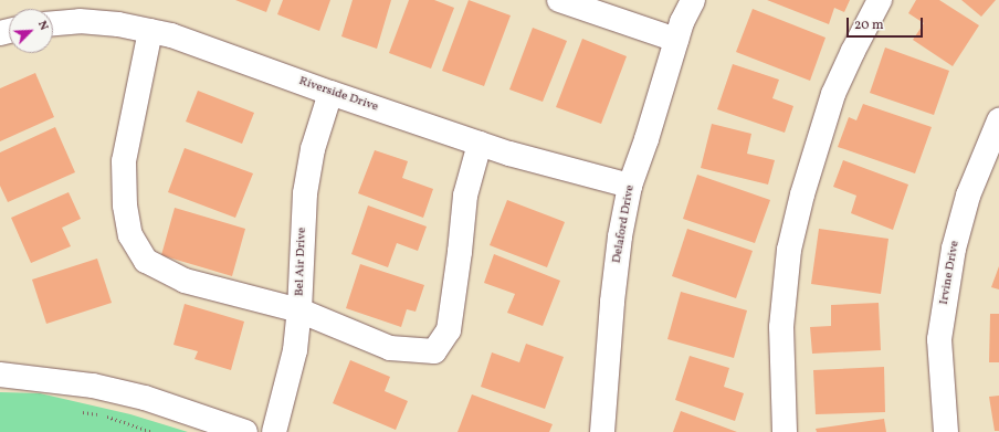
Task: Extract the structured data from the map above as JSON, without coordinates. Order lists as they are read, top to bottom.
{
  "streets": {
    "street": [
      "Riverside Drive",
      "Delaford Drive",
      "Bel Air Drive",
      "Irvine Drive"
    ]
  },
  "crossings": [
    ["Riverside Drive", "Delaford Drive"],
    ["Riverside Drive", "Bel Air Drive"]
  ],
  "scale_bar": "20 m",
  "north": "top right"
}
